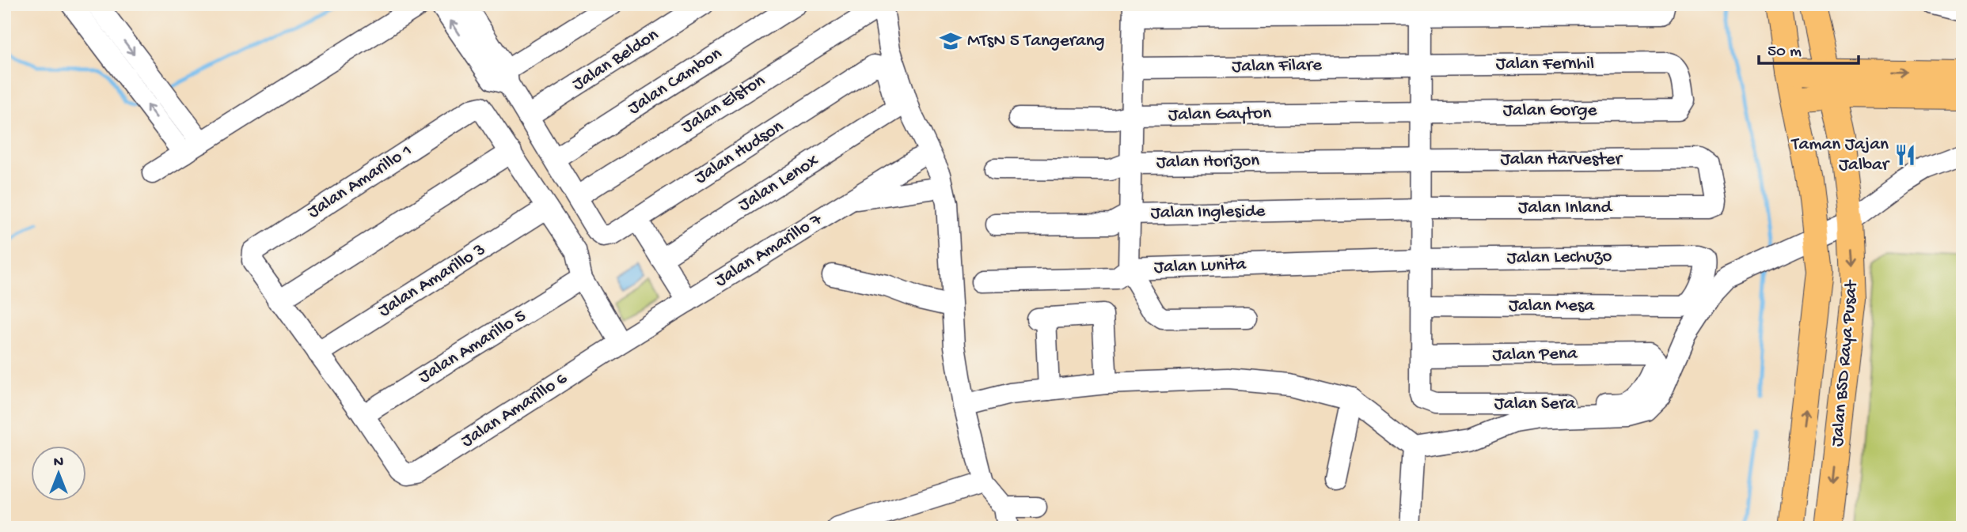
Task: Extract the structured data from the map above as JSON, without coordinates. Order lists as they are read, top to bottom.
{
  "streets": {
    "main road": ["Jalan BSD Raya Pusat"],
    "street": [
      "Jalan Beldon",
      "Jalan Fernhil",
      "Jalan Filare",
      "Jalan Cambon",
      "Jalan Elston",
      "Jalan Gorge",
      "Jalan Gayton",
      "Jalan Hudson",
      "Jalan Harvester",
      "Jalan Horizon",
      "Jalan Amarillo 1",
      "Jalan Lenox",
      "Jalan Inland",
      "Jalan Ingleside",
      "Jalan Amarillo 7",
      "Jalan Lechuzo",
      "Jalan Lunita",
      "Jalan Amarillo 3",
      "Jalan Mesa",
      "Jalan Amarillo 5",
      "Jalan Pena",
      "Jalan Sera",
      "Jalan Amarillo 6"
    ]
  },
  "crossings": [
    ["Jalan Beldon", "Jalan Amarillo 1"],
    ["Jalan Fernhil", "Jalan Filare"],
    ["Jalan Fernhil", "Jalan Gorge"],
    ["Jalan Elston", "Jalan Hudson"],
    ["Jalan Gorge", "Jalan Gayton"],
    ["Jalan Hudson", "Jalan Lenox"],
    ["Jalan Harvester", "Jalan Horizon"],
    ["Jalan Harvester", "Jalan Inland"],
    ["Jalan Inland", "Jalan Ingleside"],
    ["Jalan Amarillo 7", "Jalan Amarillo 6"],
    ["Jalan Lechuzo", "Jalan Lunita"],
    ["Jalan Lechuzo", "Jalan Mesa"],
    ["Jalan Amarillo 5", "Jalan Amarillo 6"],
    ["Jalan Pena", "Jalan Sera"]
  ],
  "places": {
    "school or university": ["MTsN 5 Tangerang"],
    "restaurant": ["Taman Jajan Jalbar"]
  },
  "scale_bar": "50 m",
  "north": "top"
}
